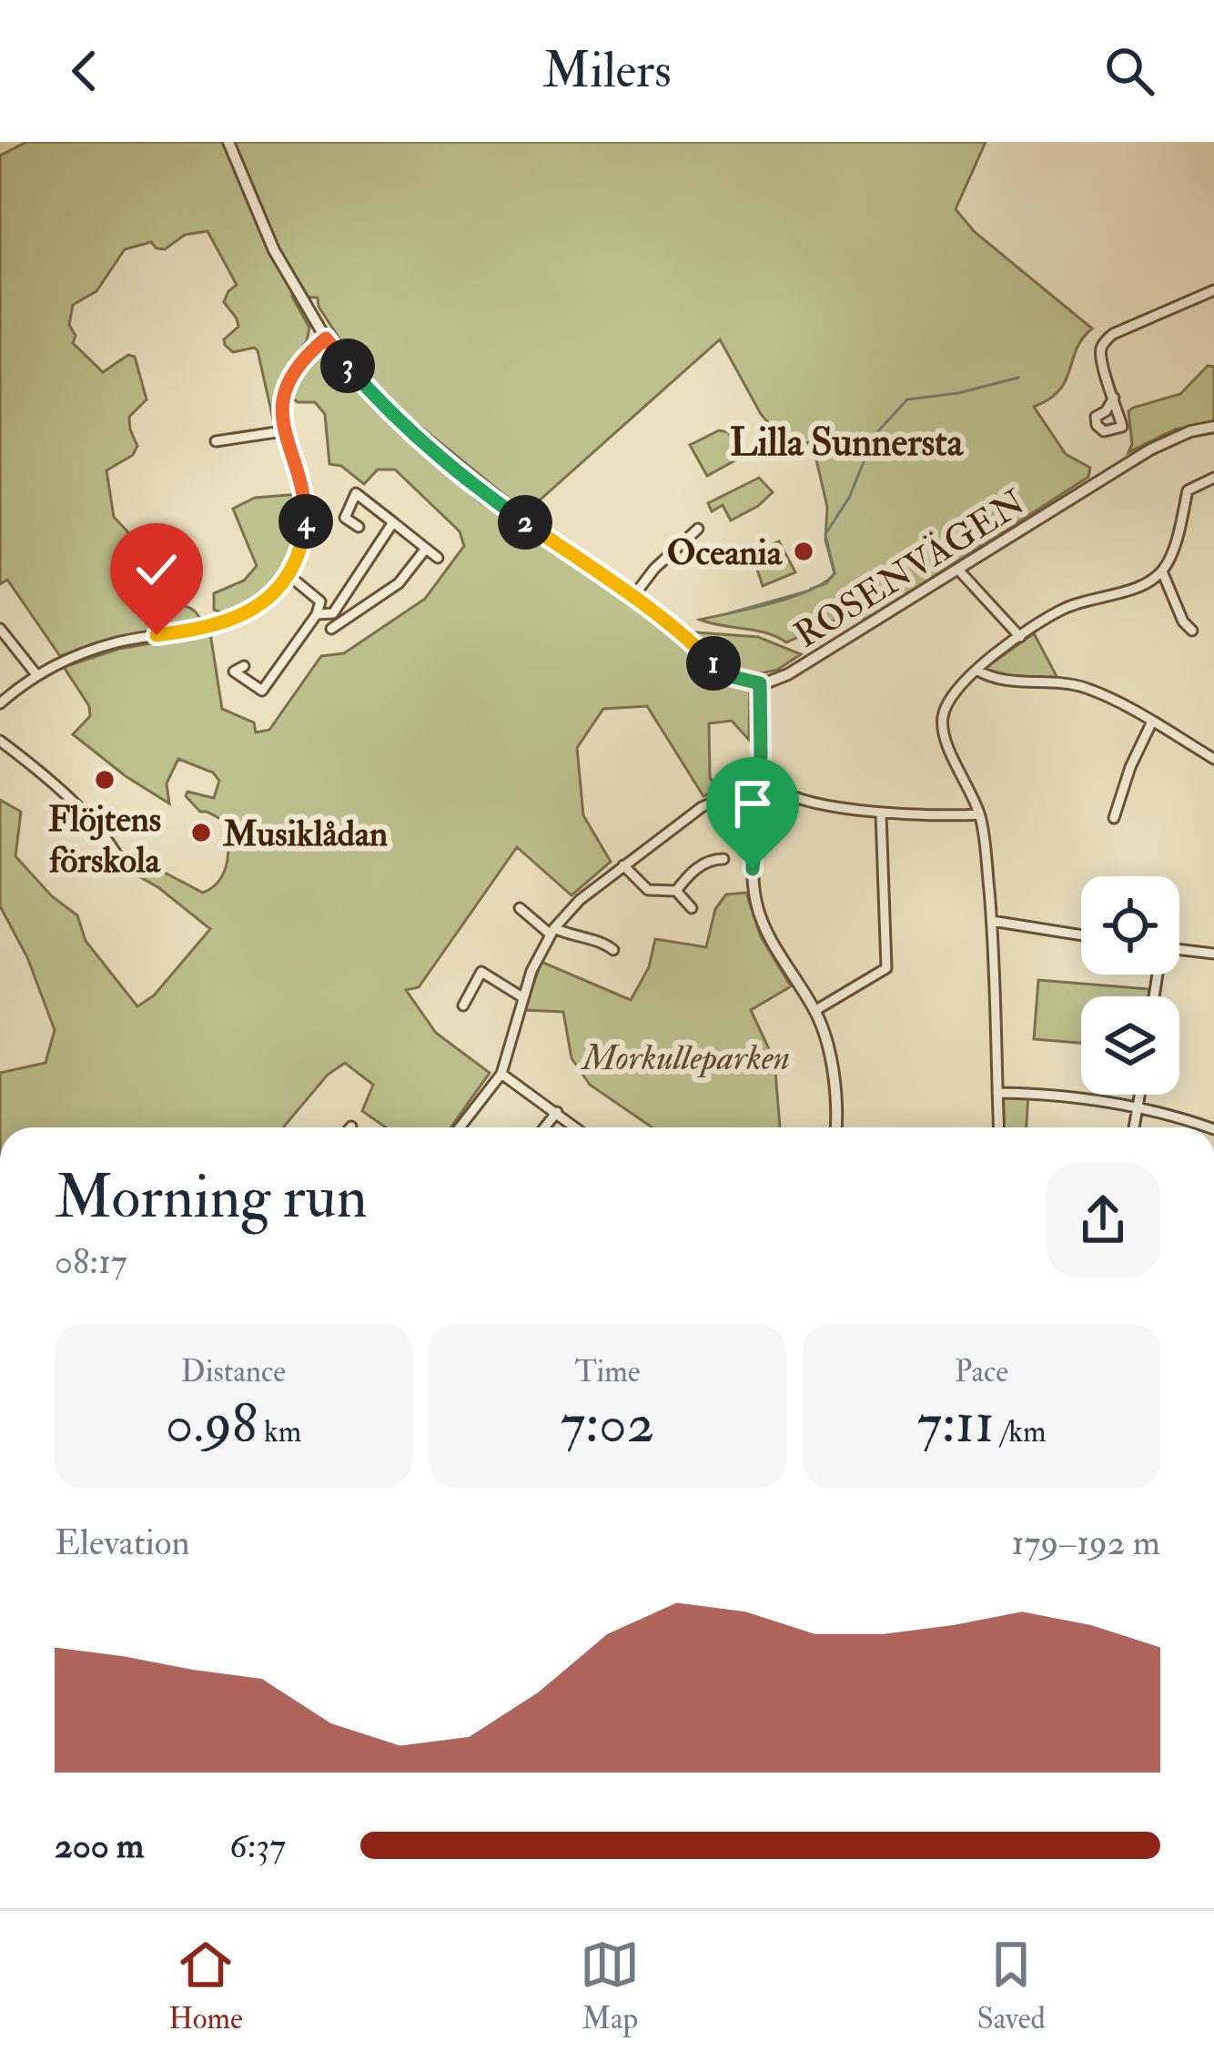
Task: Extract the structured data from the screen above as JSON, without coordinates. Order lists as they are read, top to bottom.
{
  "streets": {
    "street": ["ROSENVÄGEN"]
  },
  "districts": ["Lilla Sunnersta"],
  "parks": ["Morkulleparken"],
  "places": ["Oceania", "Flöjtens förskola", "Musiklådan"],
  "page": {
    "header": "Milers",
    "pins": [
      "3",
      "4",
      "2",
      "1"
    ],
    "heading": ["Morning run", "08:17"],
    "stats": [
      ["Distance", "0.98 km"],
      ["Time", "7:02"],
      ["Pace", "7:11 /km"]
    ],
    "chart": ["Elevation", "179–192 m"],
    "list": [
      {
        "name": "200 m",
        "note": "6:37"
      }
    ],
    "tabs": ["Home", "Map", "Saved"]
  }
}
